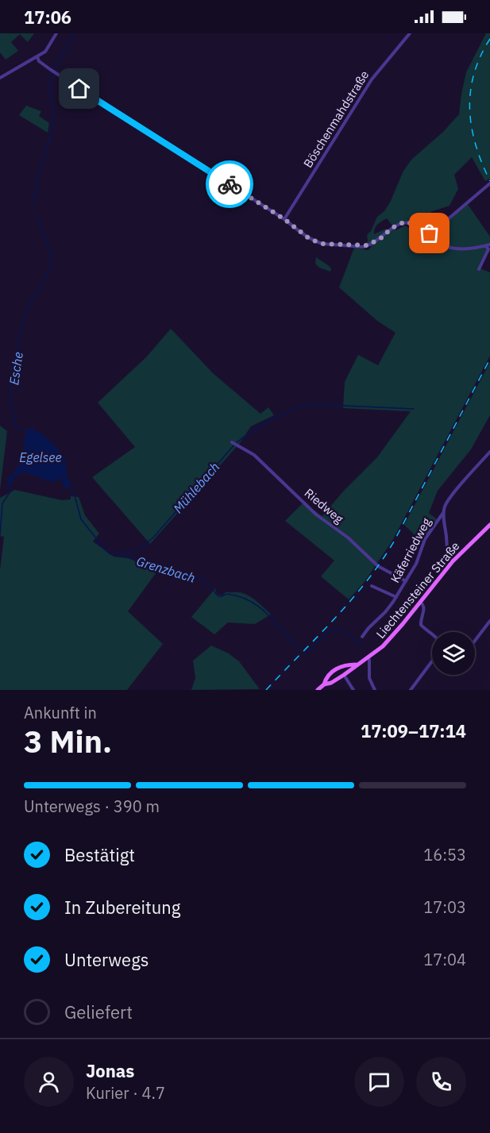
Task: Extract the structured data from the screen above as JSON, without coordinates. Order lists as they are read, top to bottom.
{
  "streets": {
    "main road": ["Liechtensteiner Straße"],
    "street": ["Böschenmahdstraße", "Riedweg", "Käferriedweg"]
  },
  "crossings": [
    ["Riedweg", "Käferriedweg"]
  ],
  "water": [
    "Esche",
    "Egelsee",
    "Mühlebach",
    "Grenzbach"
  ],
  "page": {
    "status": "17:06",
    "heading": ["3 Min.", "Ankunft in", "17:09–17:14"],
    "panel": ["Jonas", "Kurier · 4.7"],
    "bar": "Unterwegs · 390 m",
    "list": [
      ["Bestätigt", "16:53"],
      ["In Zubereitung", "17:03"],
      ["Unterwegs", "17:04"],
      "Geliefert"
    ]
  }
}
